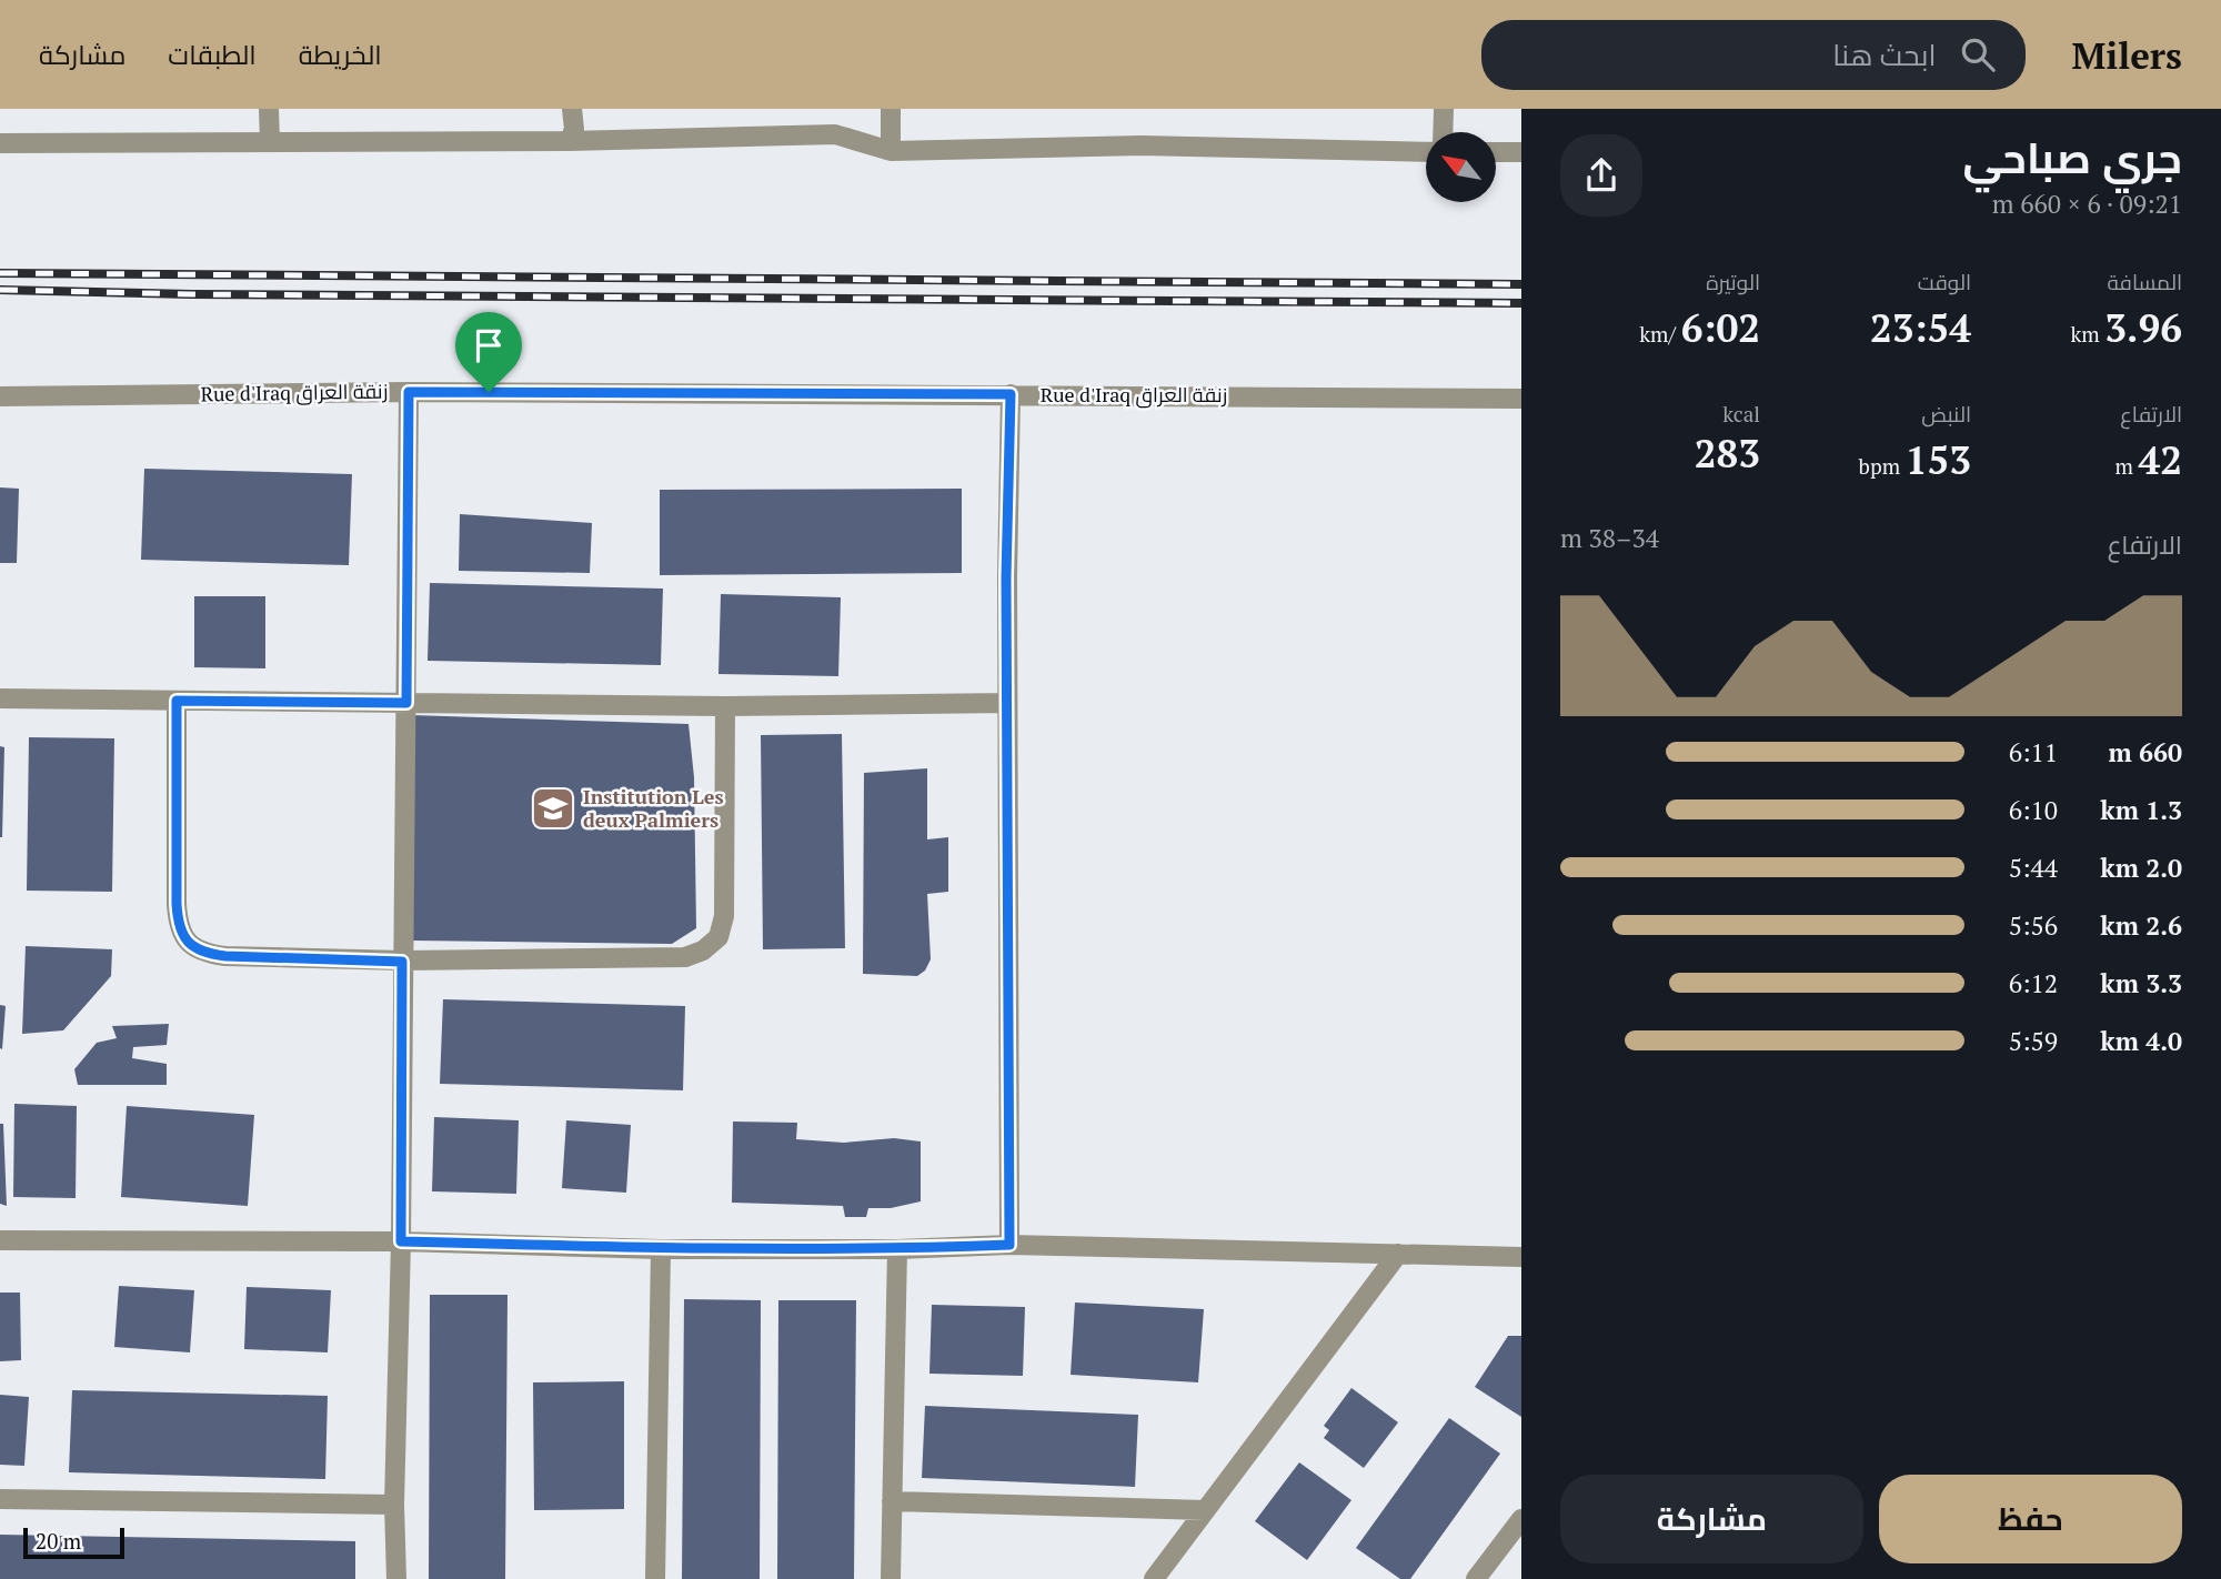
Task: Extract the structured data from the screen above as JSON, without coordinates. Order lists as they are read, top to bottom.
{
  "streets": {
    "street": ["Rue d'Iraq زنقة العراق"]
  },
  "places": {
    "school or university": ["Institution Les deux Palmiers"]
  },
  "scale_bar": "20 m",
  "north": "top left",
  "page": {
    "header": "Milers",
    "search": "ابحث هنا",
    "nav": ["الخريطة", "الطبقات", "مشاركة"],
    "heading": ["جري صباحي", "09:21 · 6 × 660 m"],
    "stats": [
      ["المسافة", "3.96 km"],
      ["الوقت", "23:54"],
      ["الوتيرة", "6:02 /km"],
      ["الارتفاع", "42 m"],
      ["النبض", "153 bpm"],
      ["kcal", "283"]
    ],
    "chart": ["الارتفاع", "34–38 m"],
    "list": [
      {
        "name": "660 m",
        "note": "6:11"
      },
      {
        "name": "1.3 km",
        "note": "6:10"
      },
      {
        "name": "2.0 km",
        "note": "5:44"
      },
      {
        "name": "2.6 km",
        "note": "5:56"
      },
      {
        "name": "3.3 km",
        "note": "6:12"
      },
      {
        "name": "4.0 km",
        "note": "5:59"
      }
    ],
    "buttons": ["حفظ", "مشاركة"],
    "scale": "20 m"
  }
}
